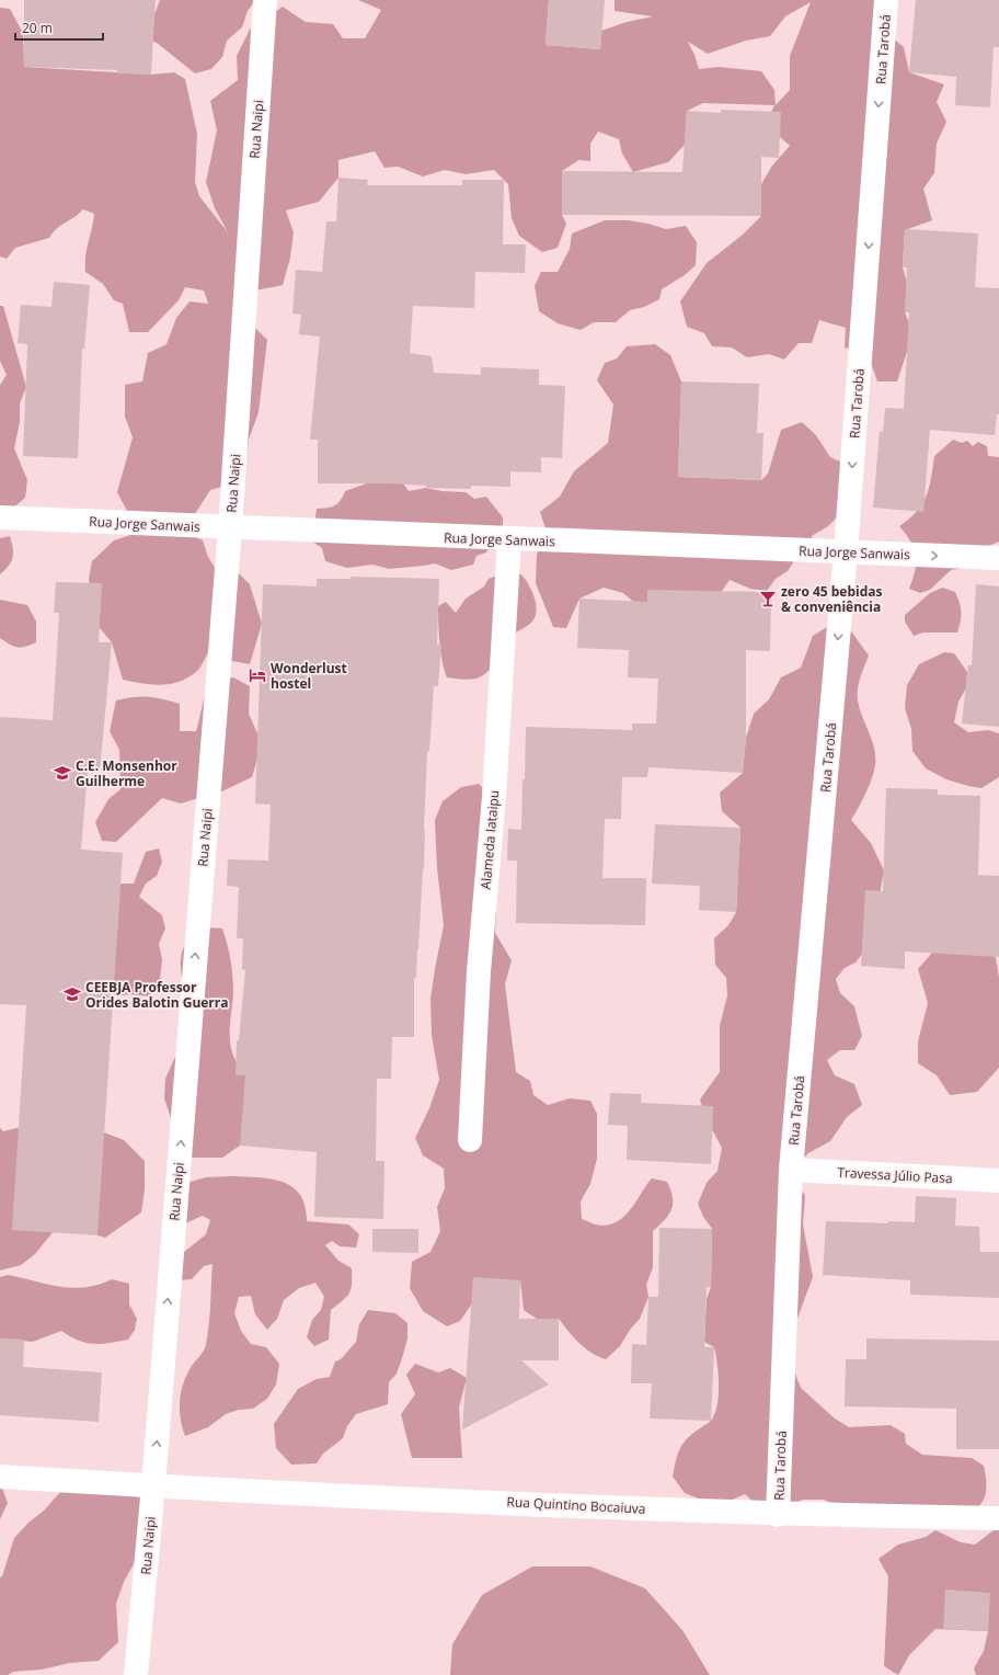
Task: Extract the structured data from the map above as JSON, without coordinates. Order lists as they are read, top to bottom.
{
  "streets": {
    "street": [
      "Rua Tarobá",
      "Rua Naipi",
      "Rua Jorge Sanwais",
      "Alameda Iataipu",
      "Travessa Júlio Pasa",
      "Rua Quintino Bocaiuva"
    ]
  },
  "crossings": [
    ["Rua Tarobá", "Rua Jorge Sanwais"],
    ["Rua Tarobá", "Travessa Júlio Pasa"],
    ["Rua Tarobá", "Rua Quintino Bocaiuva"],
    ["Rua Naipi", "Rua Jorge Sanwais"],
    ["Rua Naipi", "Rua Quintino Bocaiuva"],
    ["Rua Jorge Sanwais", "Alameda Iataipu"]
  ],
  "one_way": ["Rua Tarobá", "Rua Naipi"],
  "places": {
    "bar": ["zero 45 bebidas & conveniência"],
    "hotel": ["Wonderlust hostel"],
    "school or university": ["C.E. Monsenhor Guilherme", "CEEBJA Professor Orides Balotin Guerra"]
  },
  "scale_bar": "20 m"
}
